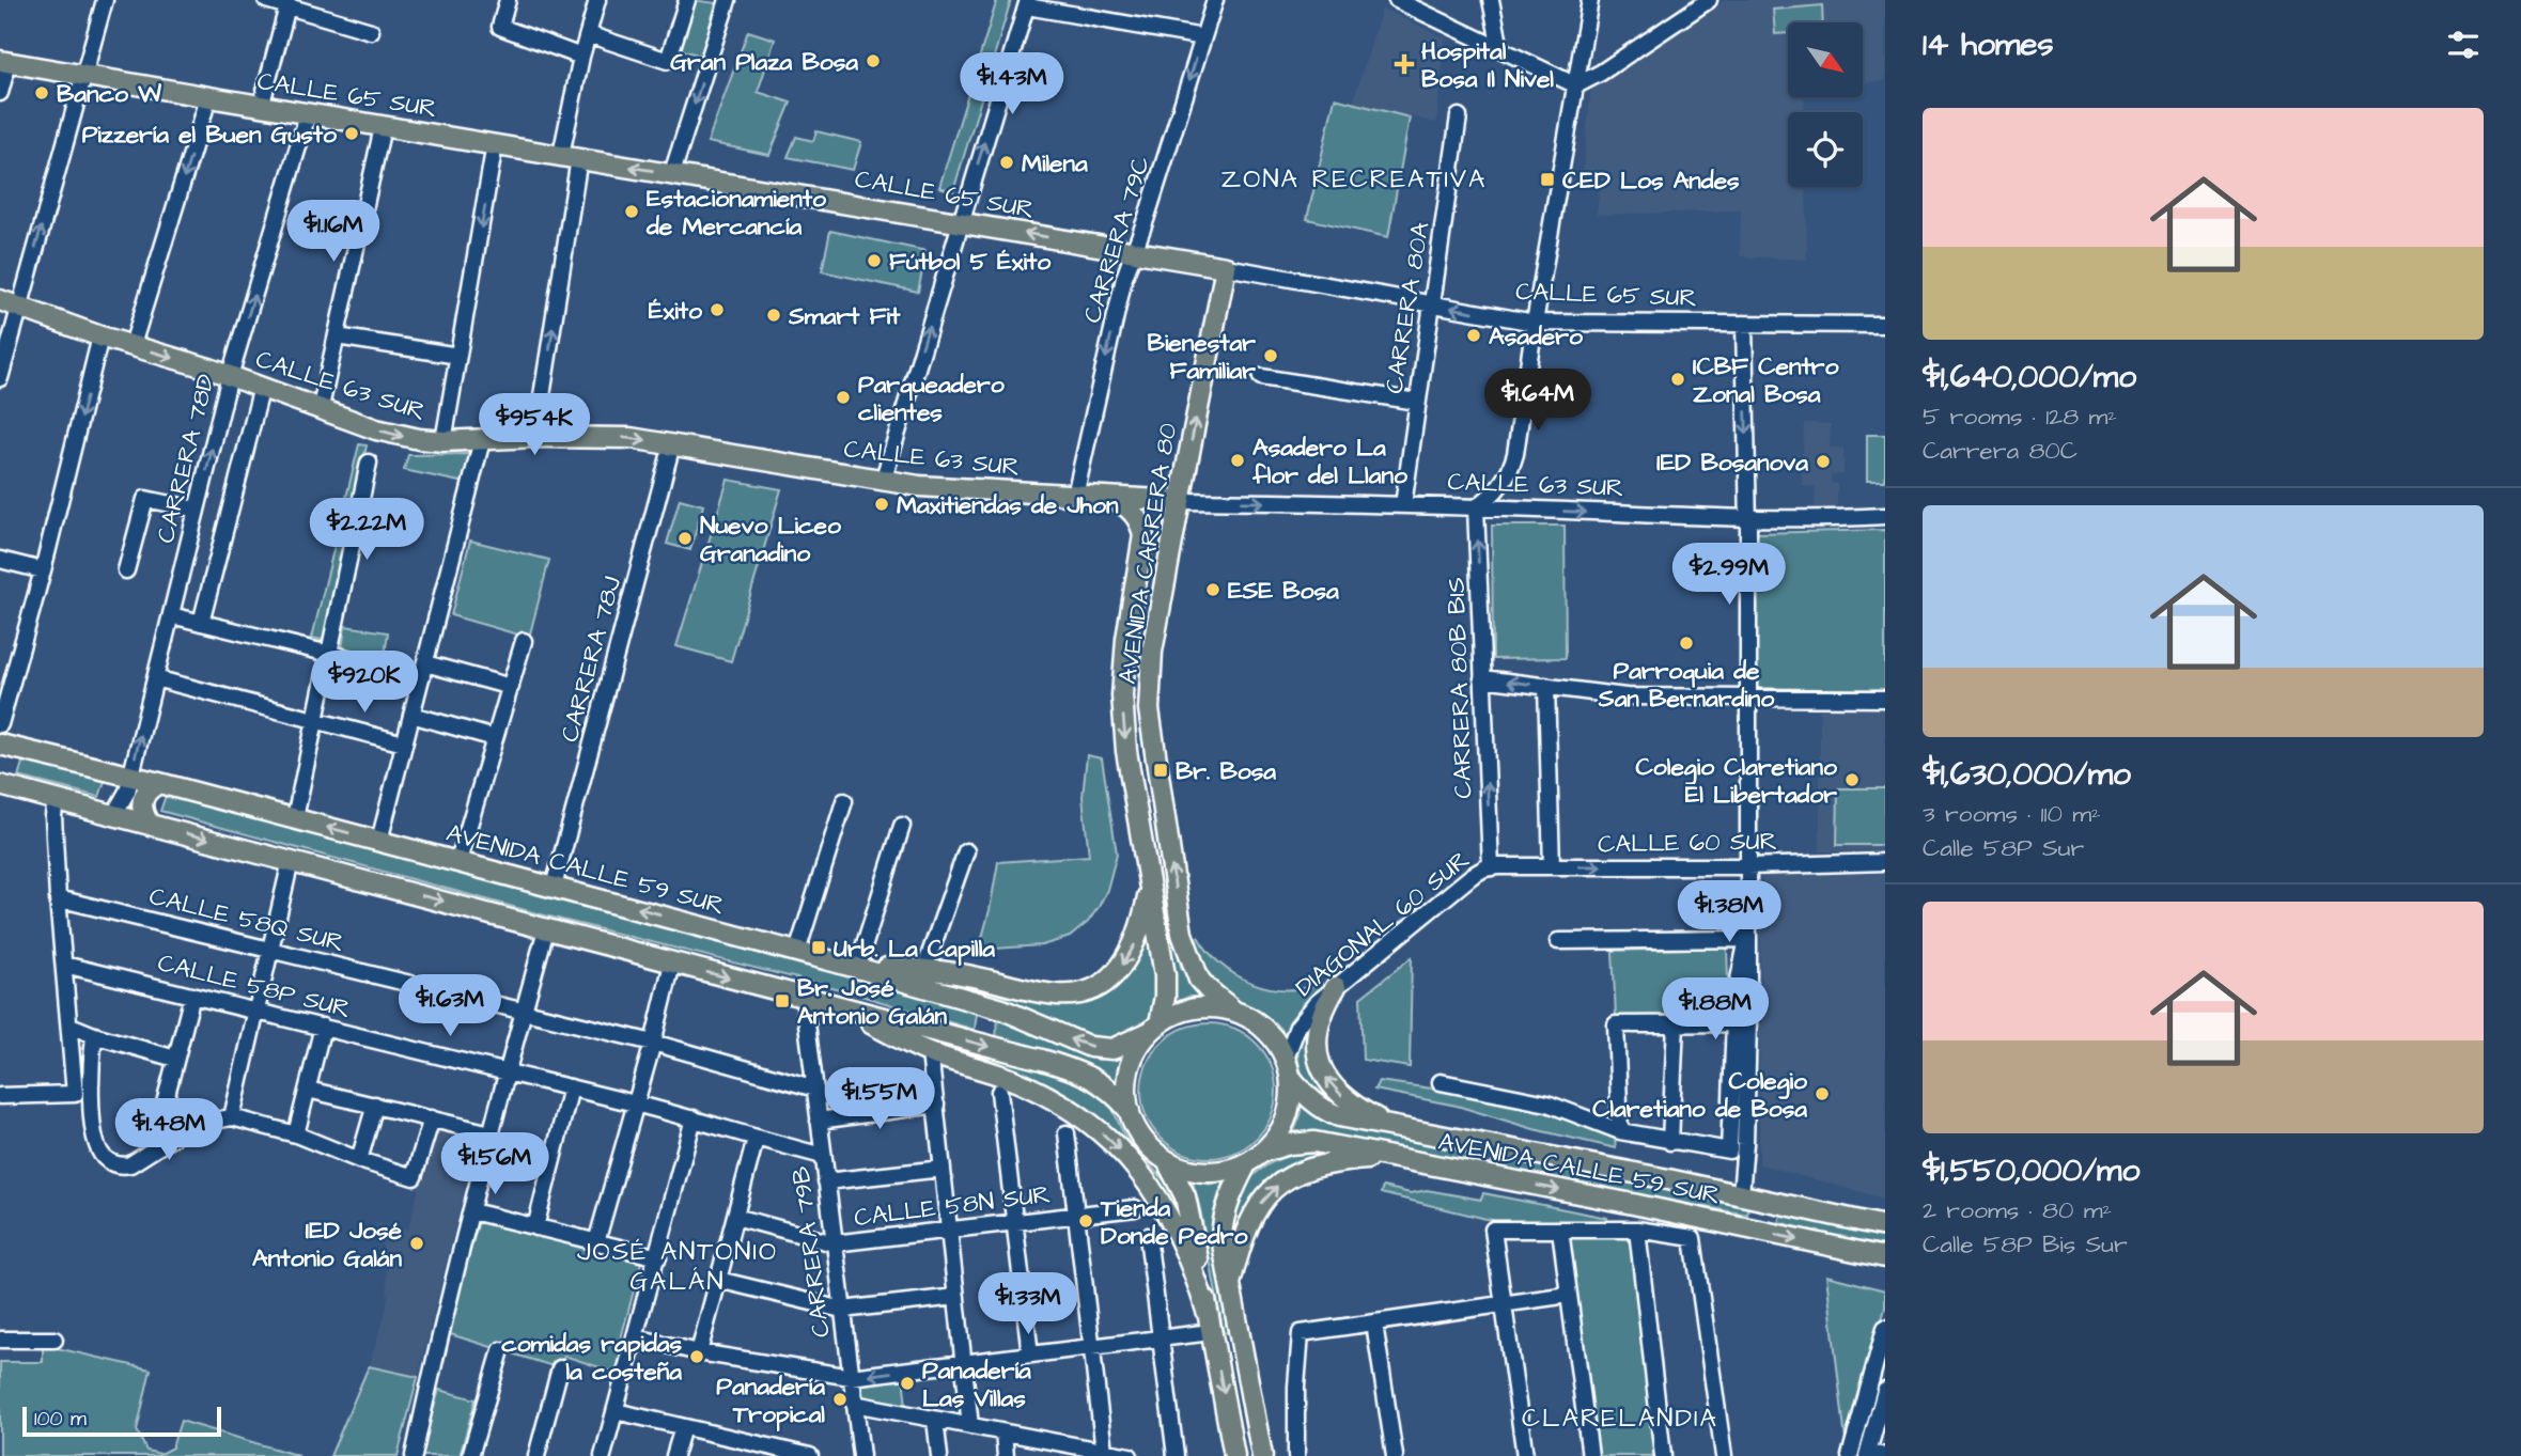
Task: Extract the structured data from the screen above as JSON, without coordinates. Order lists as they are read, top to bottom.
{
  "streets": {
    "main road": [
      "CALLE 65 SUR",
      "CALLE 63 SUR",
      "AVENIDA CARRERA 80",
      "AVENIDA CALLE 59 SUR"
    ],
    "street": [
      "CARRERA 79C",
      "CARRERA 80A",
      "CARRERA 78D",
      "CARRERA 78J",
      "CARRERA 80B BIS",
      "CALLE 60 SUR",
      "CALLE 58Q SUR",
      "DIAGONAL 60 SUR",
      "CALLE 58P SUR",
      "CALLE 58N SUR",
      "CARRERA 79B"
    ]
  },
  "crossings": [
    ["CALLE 65 SUR", "CARRERA 79C"],
    ["CALLE 65 SUR", "CARRERA 80A"],
    ["CALLE 65 SUR", "CARRERA 78D"],
    ["CALLE 65 SUR", "AVENIDA CARRERA 80"],
    ["CARRERA 79C", "CALLE 63 SUR"],
    ["CARRERA 80A", "CALLE 63 SUR"],
    ["CALLE 63 SUR", "CARRERA 78D"],
    ["CALLE 63 SUR", "AVENIDA CARRERA 80"],
    ["CALLE 63 SUR", "CARRERA 78J"],
    ["CALLE 63 SUR", "CARRERA 80B BIS"],
    ["CARRERA 78D", "AVENIDA CALLE 59 SUR"],
    ["AVENIDA CARRERA 80", "AVENIDA CALLE 59 SUR"],
    ["AVENIDA CARRERA 80", "DIAGONAL 60 SUR"],
    ["CARRERA 78J", "AVENIDA CALLE 59 SUR"],
    ["CARRERA 80B BIS", "CALLE 60 SUR"],
    ["CARRERA 80B BIS", "DIAGONAL 60 SUR"],
    ["CALLE 60 SUR", "DIAGONAL 60 SUR"],
    ["AVENIDA CALLE 59 SUR", "DIAGONAL 60 SUR"],
    ["CALLE 58Q SUR", "CARRERA 79B"],
    ["CALLE 58P SUR", "CARRERA 79B"],
    ["CALLE 58N SUR", "CARRERA 79B"]
  ],
  "one_way": ["CARRERA 79C", "CALLE 63 SUR"],
  "districts": ["ZONA RECREATIVA", "JOSÉ ANTONIO GALÁN", "CLARELANDIA"],
  "places": {
    "other": [
      "Gran Plaza Bosa",
      "Banco W",
      "Pizzería el Buen Gusto",
      "Milena",
      "Estacionamiento de Mercancía",
      "Fútbol 5 Éxito",
      "Éxito",
      "Smart Fit",
      "Asadero",
      "Bienestar Familiar",
      "ICBF Centro Zonal Bosa",
      "Parqueadero clientes",
      "Asadero La flor del Llano",
      "IED Bosanova",
      "Maxitiendas de Jhon",
      "Nuevo Liceo Granadino",
      "ESE Bosa",
      "Parroquia de San Bernardino",
      "Colegio Claretiano El Libertador",
      "Colegio Claretiano de Bosa",
      "Tienda Donde Pedro",
      "IED José Antonio Galán",
      "comidas rapidas la costeña",
      "Panadería Las Villas",
      "Panadería Tropical"
    ],
    "health": ["Hospital Bosa Il Nivel"],
    "transit": [
      "CED Los Andes",
      "Br. Bosa",
      "Urb. La Capilla",
      "Br. José Antonio Galán"
    ]
  },
  "scale_bar": "100 m",
  "north": "bottom right",
  "page": {
    "heading": "14 homes",
    "price": [
      "$1.43M",
      "$1.16M",
      "$1.64M",
      "$954K",
      "$2.22M",
      "$2.99M",
      "$920K",
      "$1.38M",
      "$1.63M",
      "$1.88M",
      "$1.55M",
      "$1.48M",
      "$1.56M",
      "$1.33M"
    ],
    "list": [
      {
        "name": "$1,640,000/mo",
        "note": "5 rooms · 128 m² · Carrera 80C"
      },
      {
        "name": "$1,630,000/mo",
        "note": "3 rooms · 110 m² · Calle 58P Sur"
      },
      {
        "name": "$1,550,000/mo",
        "note": "2 rooms · 80 m² · Calle 58P Bis Sur"
      }
    ],
    "scale": "100 m"
  }
}
